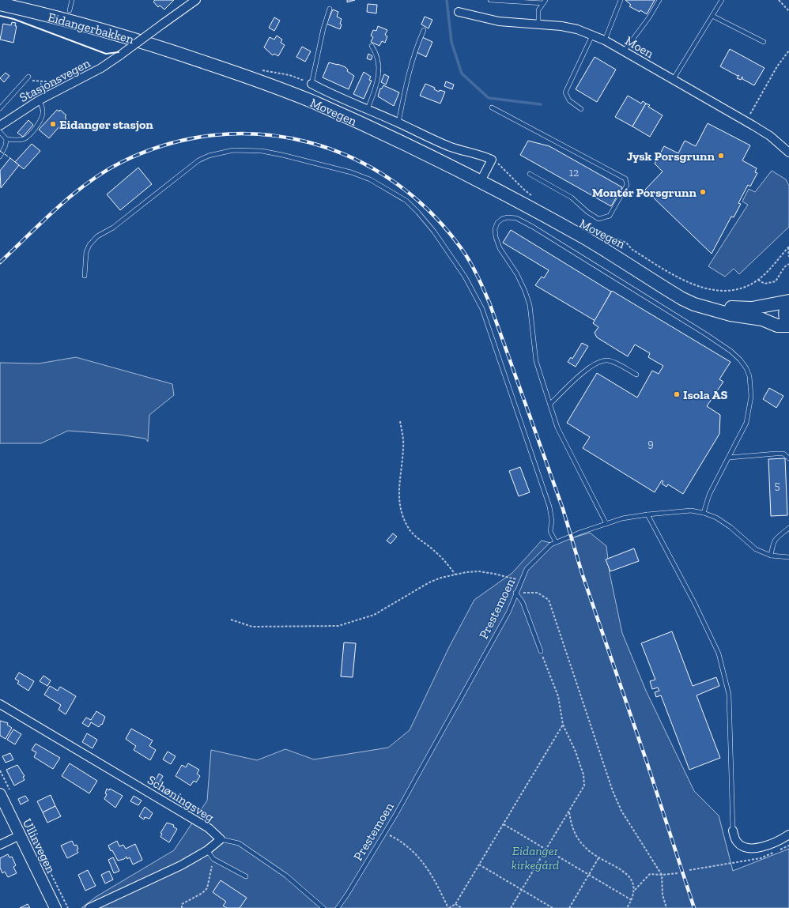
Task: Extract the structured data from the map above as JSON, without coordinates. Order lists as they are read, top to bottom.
{
  "streets": {
    "main road": ["Eidangerbakken", "Movegen", "Ullinvegen"],
    "street": ["Moen", "Stasjonsvegen", "Schøningsveg"],
    "lane": ["Prestemoen"]
  },
  "crossings": [
    ["Eidangerbakken", "Movegen"]
  ],
  "parks": ["Eidanger kirkegård"],
  "places": [
    "Eidanger stasjon",
    "Jysk Porsgrunn",
    "Montér Porsgrunn",
    "Isola AS"
  ],
  "house_numbers": ["12", "9", "5"]
}
